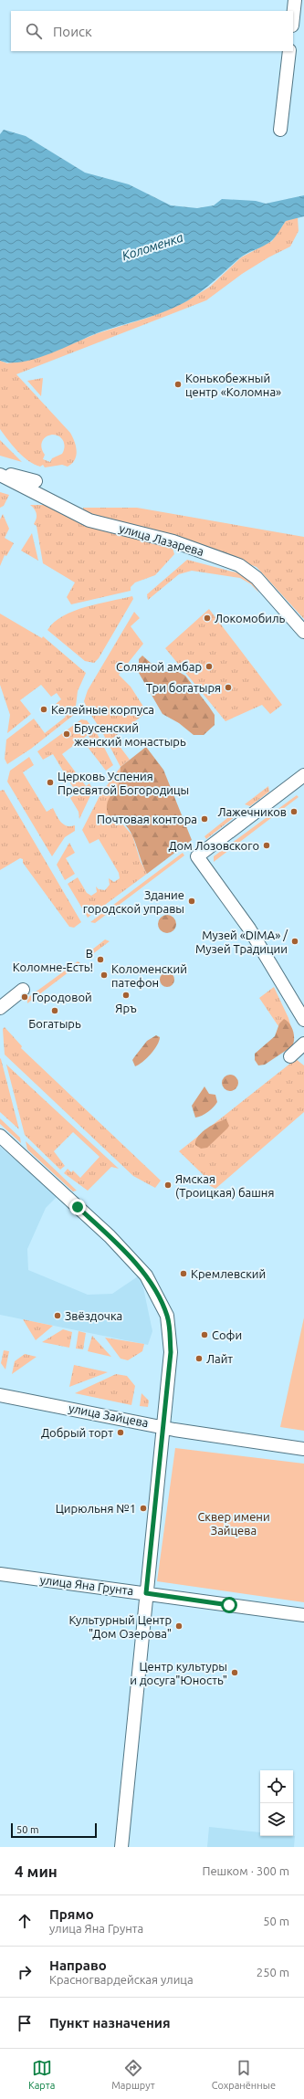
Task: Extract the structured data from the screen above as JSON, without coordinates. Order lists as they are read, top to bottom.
{
  "streets": {
    "street": ["улица Лазарева", "улица Зайцева", "улица Яна Грунта"]
  },
  "water": ["Коломенка"],
  "parks": ["Сквер имени Зайцева"],
  "places": [
    "Конькобежный центр «Коломна»",
    "Локомобиль",
    "Соляной амбар",
    "Три богатыря",
    "Келейные корпуса",
    "Брусенский женский монастырь",
    "Церковь Успения Пресвятой Богородицы",
    "Лажечников",
    "Почтовая контора",
    "Дом Лозовского",
    "Здание городской управы",
    "Музей «DIMA» / Музей Традиции",
    "В Коломне-Есть!",
    "Коломенский патефон",
    "Яръ",
    "Городовой",
    "Богатырь",
    "Ямская (Троицкая) башня",
    "Кремлевский",
    "Звёздочка",
    "Софи",
    "Лайт",
    "Добрый торт",
    "Цирюльня №1",
    "Культурный Центр \"Дом Озерова\"",
    "Центр культуры и досуга\"Юность\""
  ],
  "scale_bar": "50 m",
  "page": {
    "search": "Поиск",
    "scale": "50 m",
    "heading": ["4 мин", "Пешком · 300 m"],
    "list": [
      ["Прямо", "улица Яна Грунта", "50 m"],
      ["Направо", "Красногвардейская улица", "250 m"],
      "Пункт назначения"
    ],
    "nav": ["Карта", "Маршрут", "Сохранённые"]
  }
}
